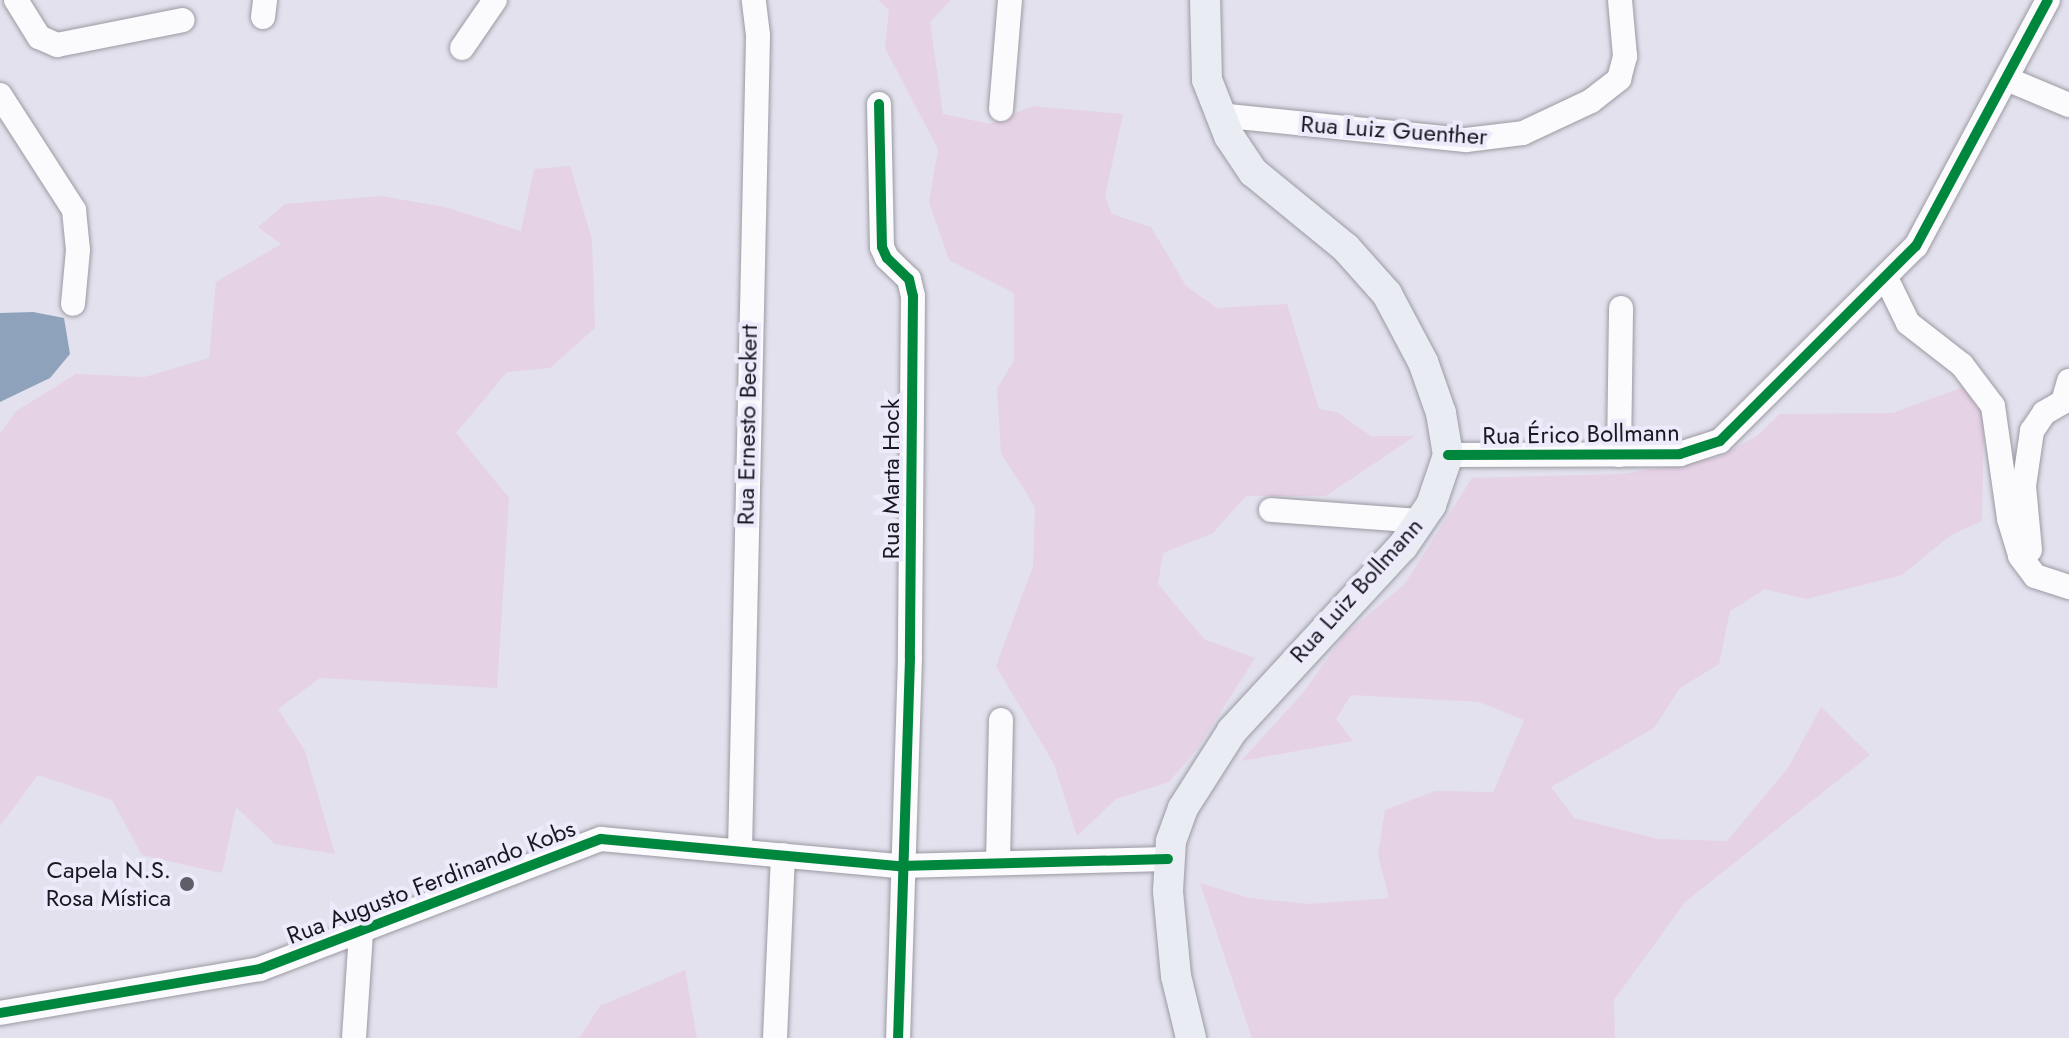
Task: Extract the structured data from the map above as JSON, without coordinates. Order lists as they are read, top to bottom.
{
  "streets": {
    "main road": ["Rua Luiz Bollmann"],
    "street": [
      "Rua Luiz Guenther",
      "Rua Ernesto Beckert",
      "Rua Érico Bollmann",
      "Rua Marta Hock",
      "Rua Augusto Ferdinando Kobs"
    ]
  },
  "crossings": [
    ["Rua Luiz Guenther", "Rua Luiz Bollmann"],
    ["Rua Ernesto Beckert", "Rua Augusto Ferdinando Kobs"],
    ["Rua Érico Bollmann", "Rua Luiz Bollmann"],
    ["Rua Marta Hock", "Rua Augusto Ferdinando Kobs"],
    ["Rua Luiz Bollmann", "Rua Augusto Ferdinando Kobs"]
  ],
  "places": ["Capela N.S. Rosa Mística"]
}
